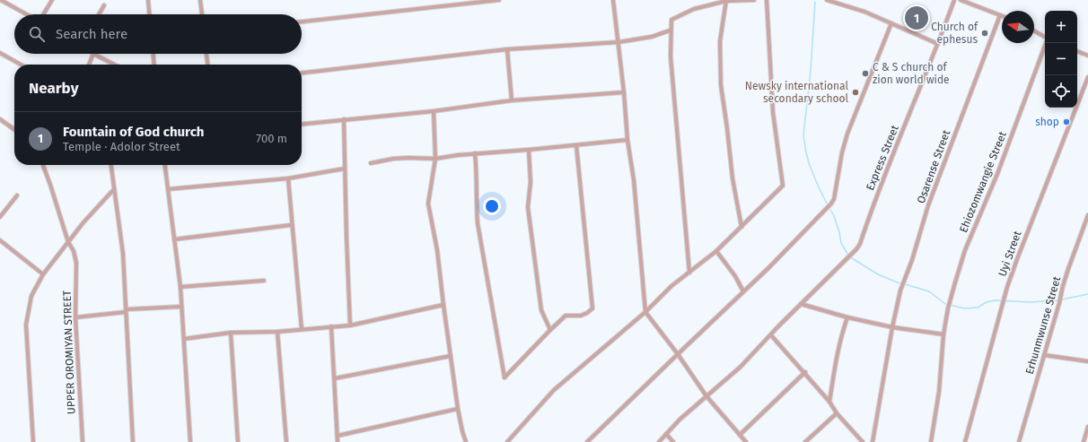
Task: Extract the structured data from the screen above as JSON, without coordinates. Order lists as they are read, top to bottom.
{
  "streets": {
    "street": [
      "Express Street",
      "Osarense Street",
      "Ehiozomwangie Street",
      "Uyi Street",
      "Erhunmwunse Street",
      "UPPER OROMIYAN STREET"
    ]
  },
  "places": [
    "Church of ephesus",
    "C & S church of zion world wide",
    "Newsky international secondary school",
    "shop"
  ],
  "north": "left",
  "page": {
    "pins": "1",
    "map_buttons": ["+", "−"],
    "search": "Search here",
    "heading": "Nearby",
    "list": [
      {
        "mark": "1",
        "name": "Fountain of God church",
        "note": "Temple · Adolor Street",
        "value": "700 m"
      }
    ]
  }
}
